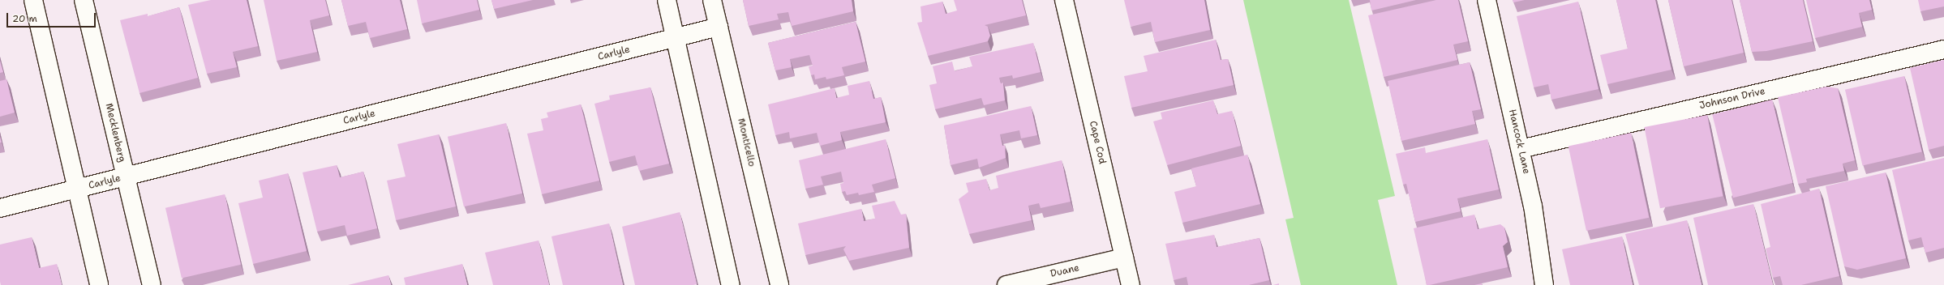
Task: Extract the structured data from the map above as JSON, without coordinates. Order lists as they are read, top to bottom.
{
  "streets": {
    "street": [
      "Carlyle",
      "Johnson Drive",
      "Mecklenberg",
      "Hancock Lane",
      "Monticello",
      "Cape Cod",
      "Duane"
    ]
  },
  "crossings": [
    ["Carlyle", "Mecklenberg"],
    ["Carlyle", "Monticello"],
    ["Johnson Drive", "Hancock Lane"],
    ["Cape Cod", "Duane"]
  ],
  "scale_bar": "20 m"
}
